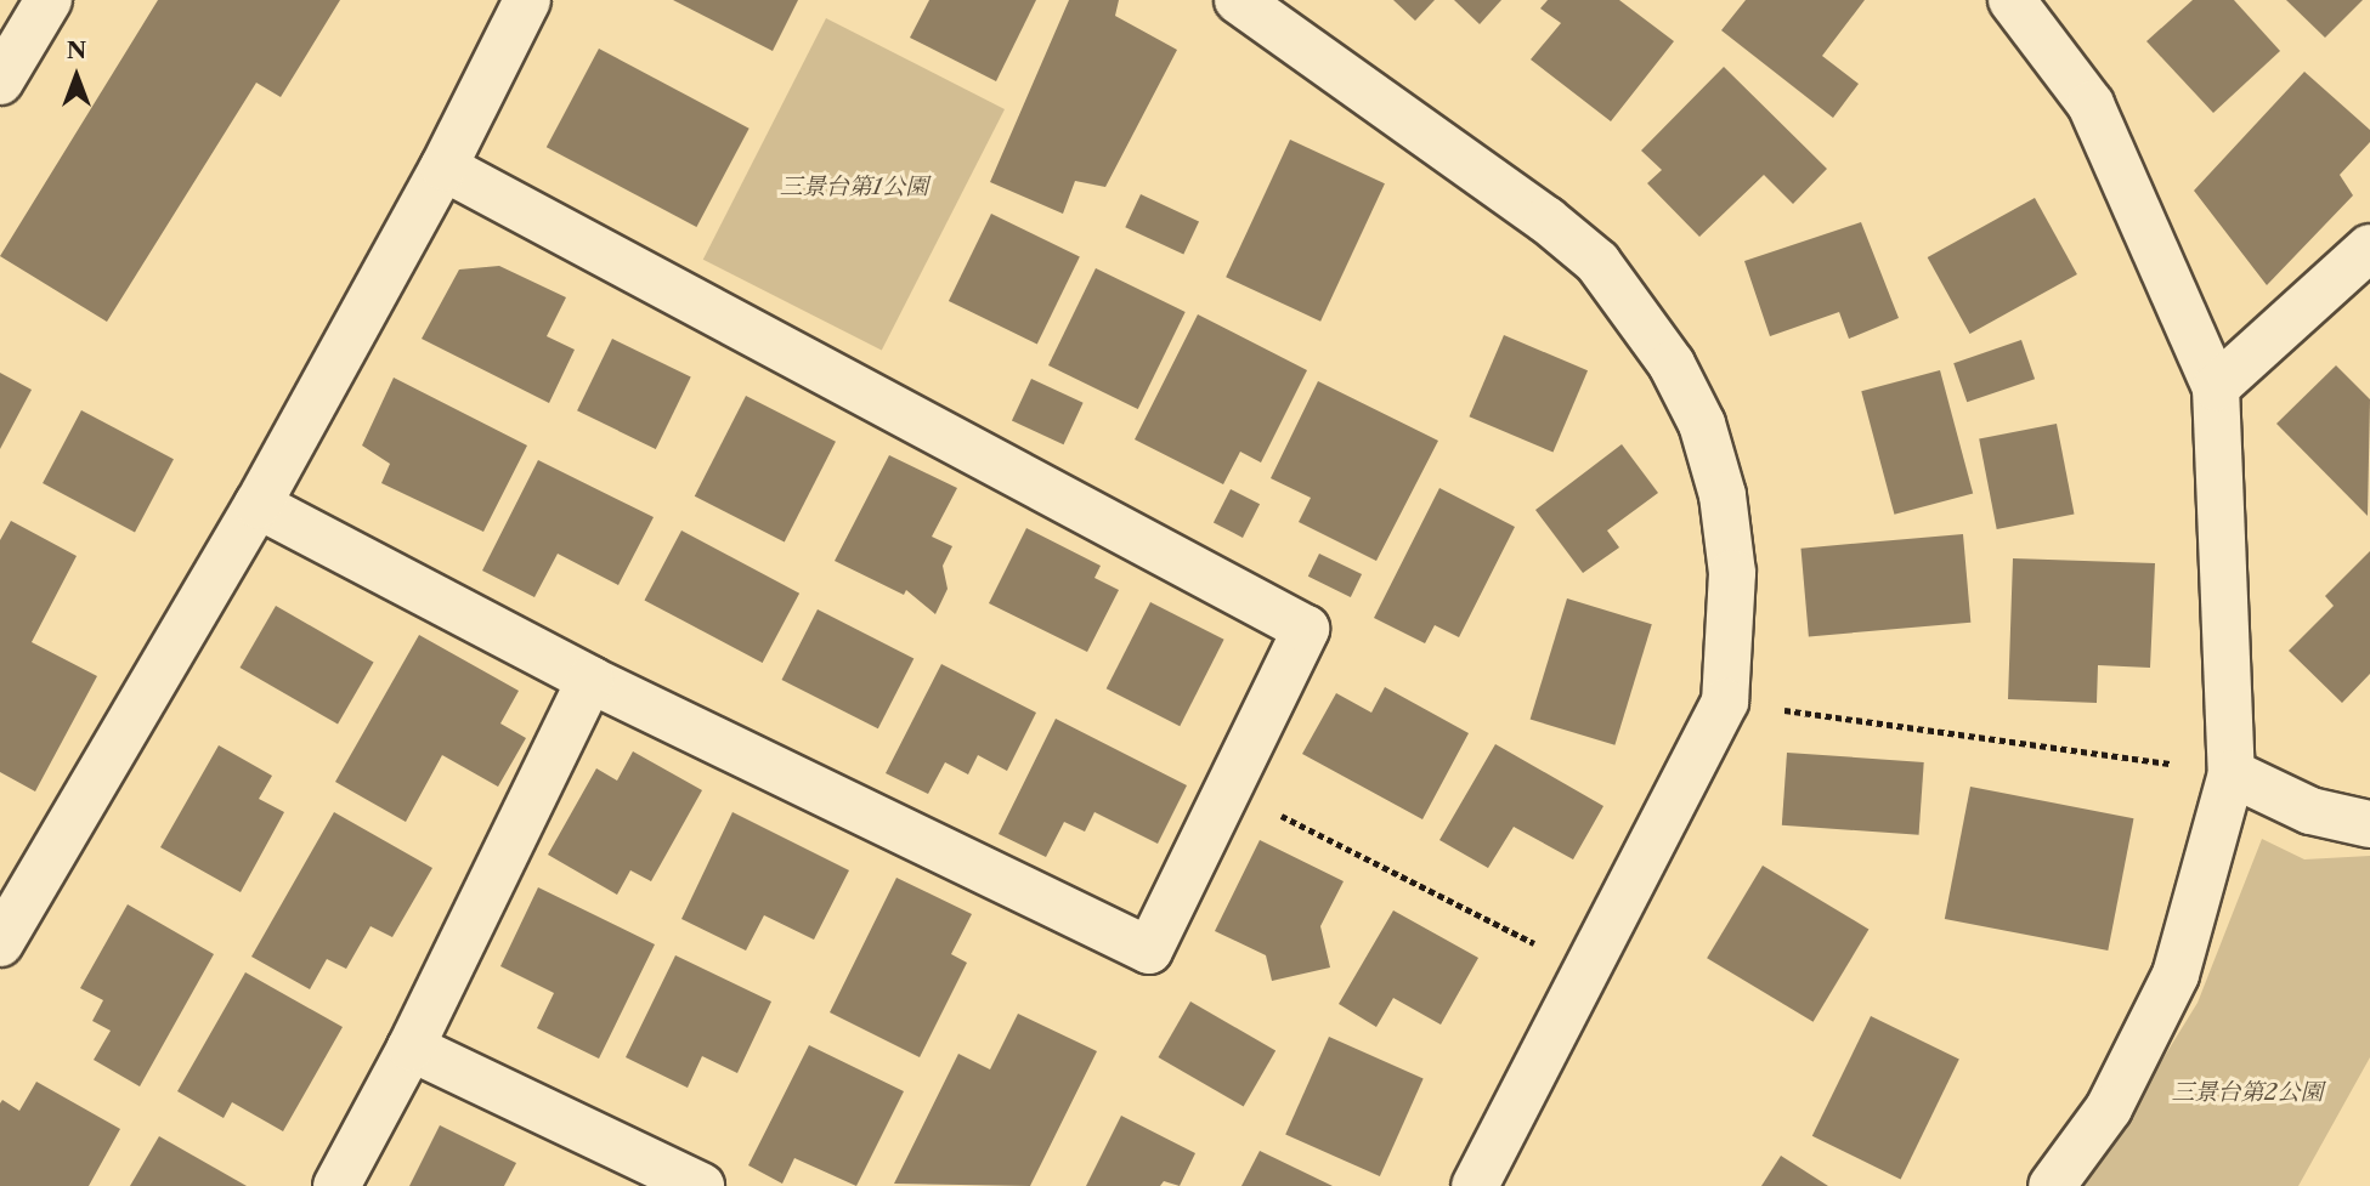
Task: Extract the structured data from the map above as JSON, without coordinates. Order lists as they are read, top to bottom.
{
  "parks": ["三景台第1公園", "三景台第2公園"],
  "north": "top"
}
